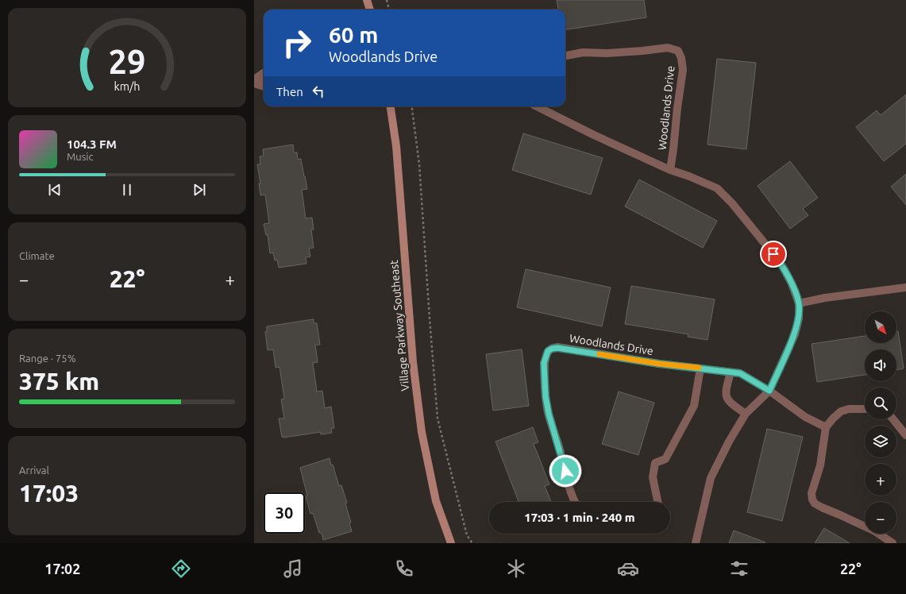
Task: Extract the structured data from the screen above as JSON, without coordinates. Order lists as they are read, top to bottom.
{
  "streets": {
    "street": ["Woodlands Drive", "Village Parkway Southeast"]
  },
  "north": "bottom right",
  "page": {
    "turn": ["60 m", "Woodlands Drive"],
    "then": "Then",
    "song": ["104.3 FM", "Music"],
    "tile": [
      "Climate",
      ["Range · 75%", "375 km"],
      ["Arrival", "17:03"]
    ],
    "heat": ["−", "22°", "+"],
    "map_buttons": ["+", "−"],
    "limit": "30",
    "trip": "17:03 · 1 min · 240 m",
    "tabs": ["17:02", "22°"],
    "gauge": ["29", "km/h"]
  }
}
